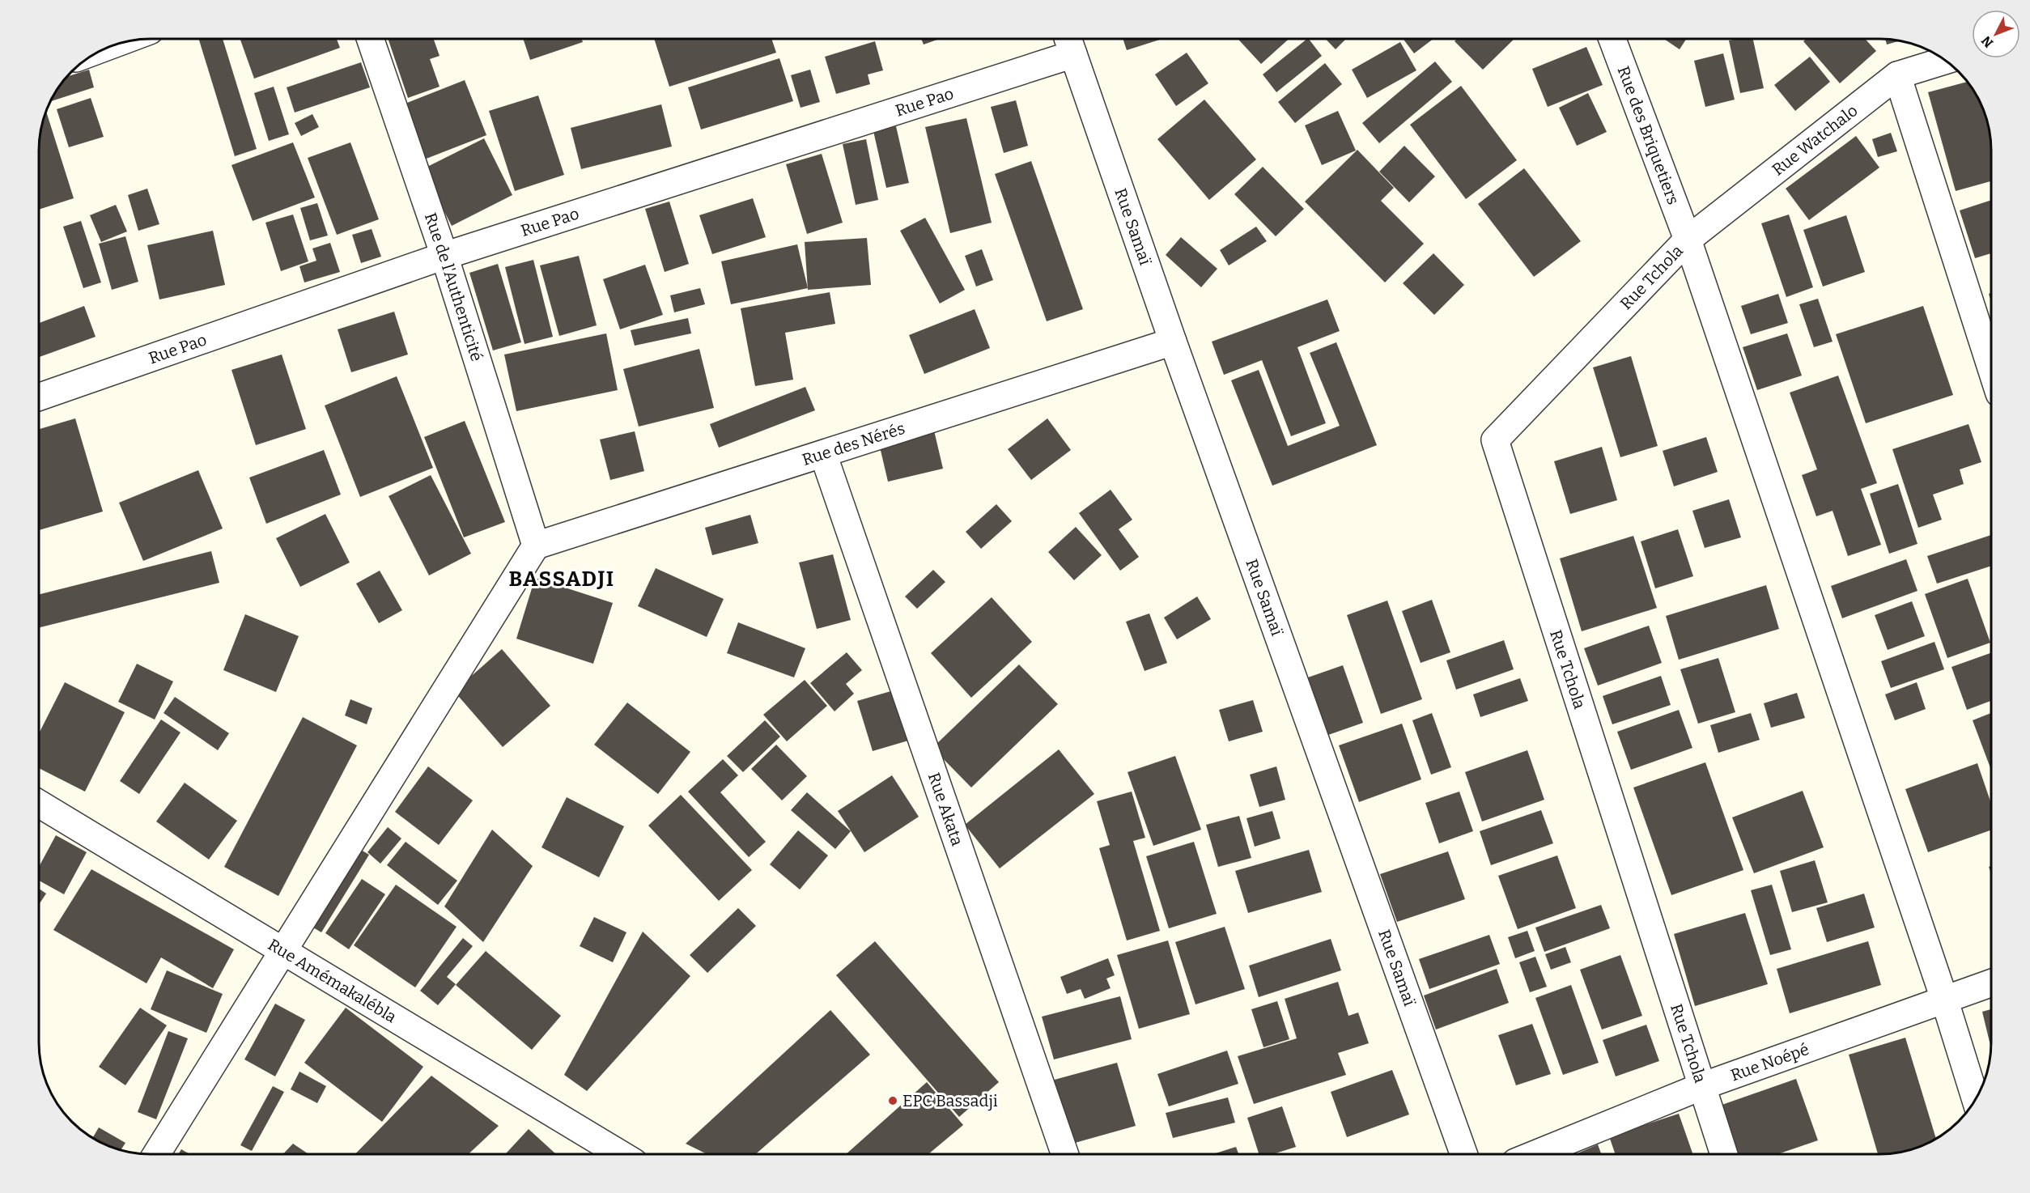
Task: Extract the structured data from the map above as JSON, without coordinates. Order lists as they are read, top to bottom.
{
  "streets": {
    "street": [
      "Rue Pao",
      "Rue des Briquetiers",
      "Rue Watchalo",
      "Rue Samaï",
      "Rue Tchola",
      "Rue de l'Authenticité",
      "Rue des Nérés",
      "Rue Akata",
      "Rue Amémakalébla",
      "Rue Noépé"
    ]
  },
  "crossings": [
    ["Rue Pao", "Rue Samaï"],
    ["Rue Pao", "Rue de l'Authenticité"],
    ["Rue des Briquetiers", "Rue Watchalo"],
    ["Rue des Briquetiers", "Rue Tchola"],
    ["Rue des Briquetiers", "Rue Noépé"],
    ["Rue Watchalo", "Rue Tchola"],
    ["Rue Samaï", "Rue des Nérés"],
    ["Rue Tchola", "Rue Noépé"],
    ["Rue de l'Authenticité", "Rue des Nérés"],
    ["Rue des Nérés", "Rue Akata"]
  ],
  "districts": ["BASSADJI"],
  "places": ["EPC Bassadji"],
  "north": "bottom left"
}
